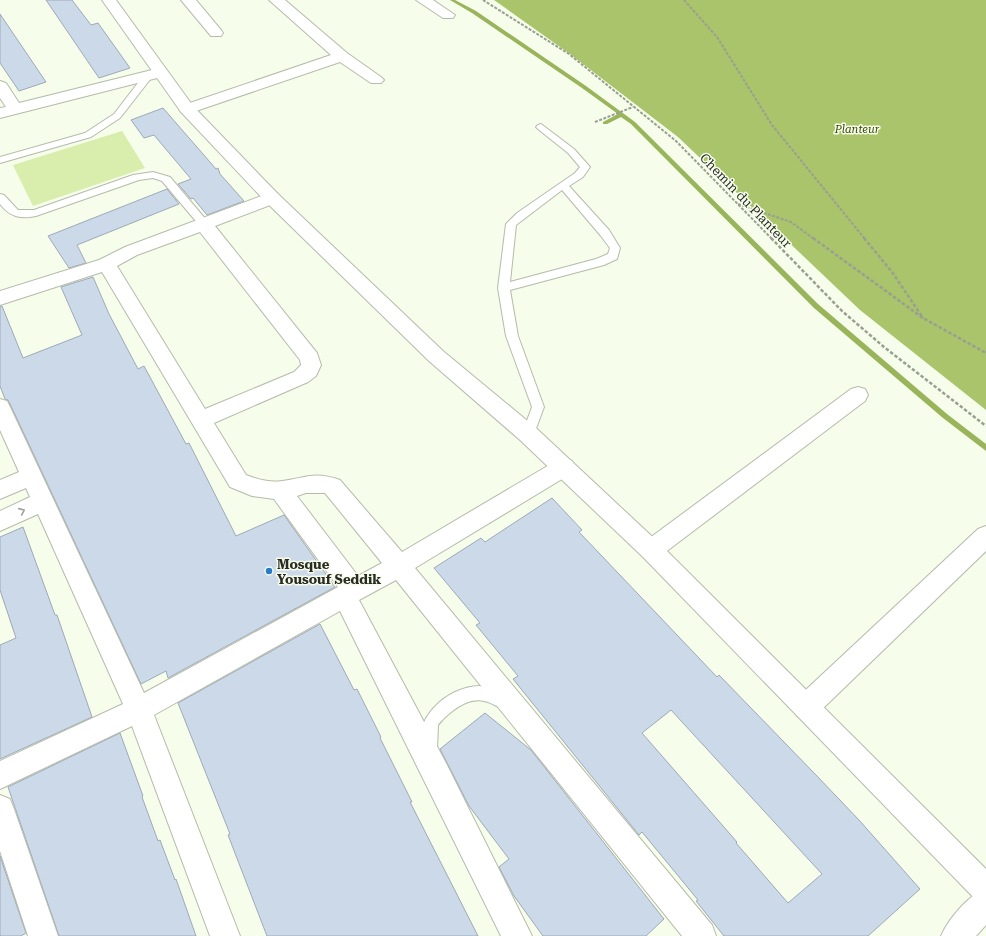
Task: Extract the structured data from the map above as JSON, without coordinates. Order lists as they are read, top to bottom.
{
  "streets": {
    "path": ["Chemin du Planteur"]
  },
  "parks": ["Planteur"],
  "places": ["Mosque Yousouf Seddik"]
}
